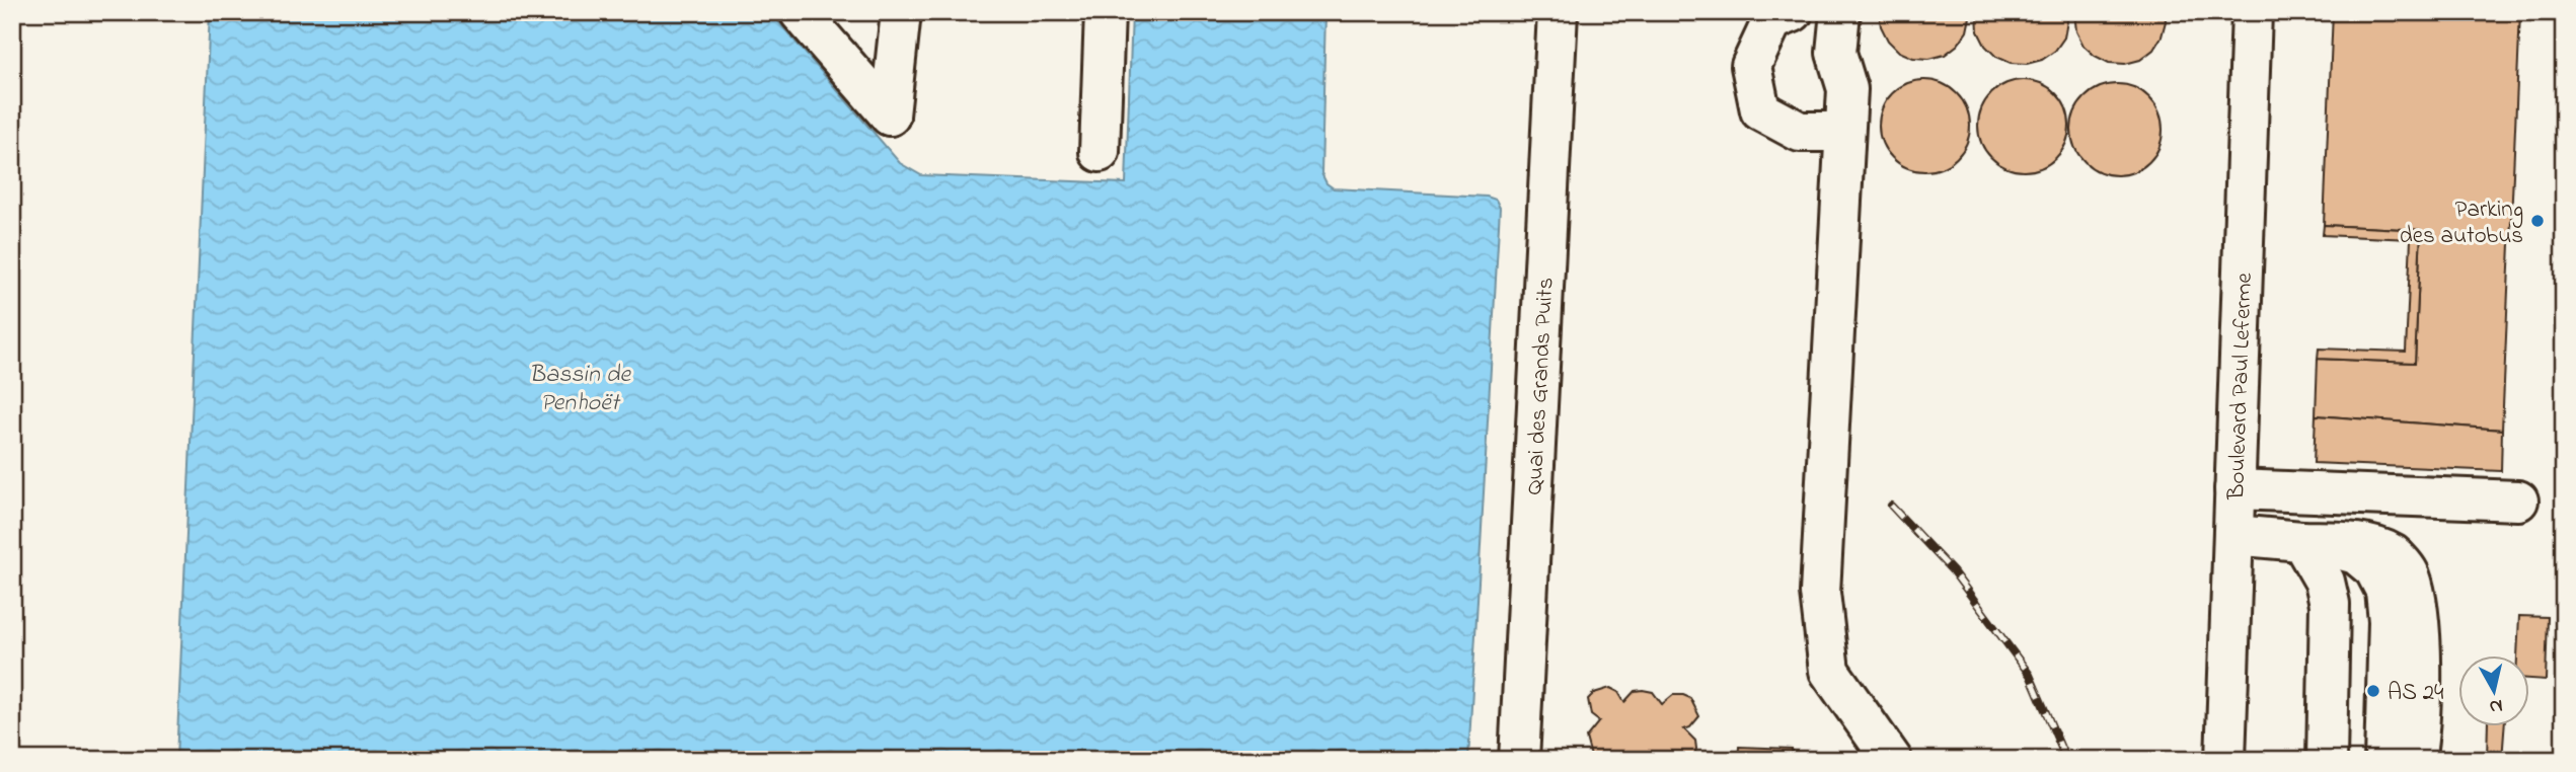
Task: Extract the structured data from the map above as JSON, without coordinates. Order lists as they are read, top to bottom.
{
  "streets": {
    "main road": ["Quai des Grands Puits", "Boulevard Paul Leferme"]
  },
  "water": ["Bassin de Penhoët"],
  "places": ["Parking des autobus", "AS 24"],
  "north": "bottom"
}
